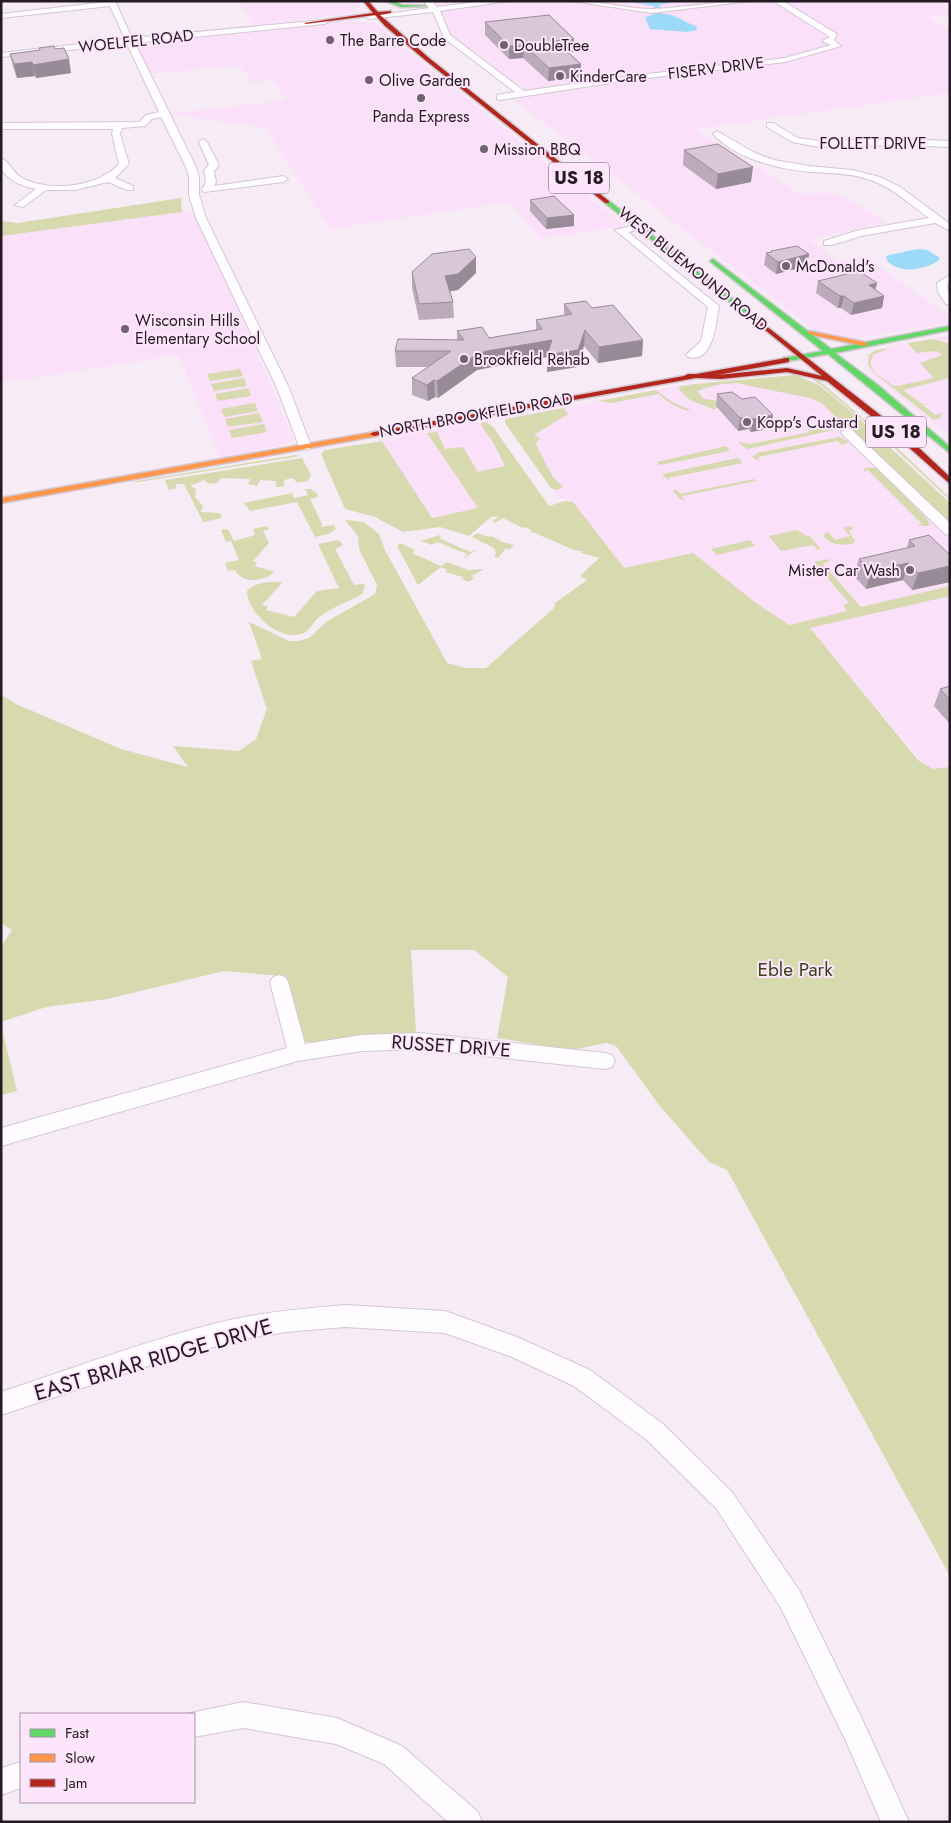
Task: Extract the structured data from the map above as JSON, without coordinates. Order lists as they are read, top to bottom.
{
  "streets": {
    "main road": ["US 18", "WEST BLUEMOUND ROAD", "NORTH BROOKFIELD ROAD"],
    "street": [
      "WOELFEL ROAD",
      "FISERV DRIVE",
      "FOLLETT DRIVE",
      "RUSSET DRIVE",
      "EAST BRIAR RIDGE DRIVE"
    ]
  },
  "crossings": [
    ["WEST BLUEMOUND ROAD", "NORTH BROOKFIELD ROAD"]
  ],
  "parks": ["Eble Park"],
  "places": [
    "The Barre Code",
    "DoubleTree",
    "KinderCare",
    "Olive Garden",
    "Panda Express",
    "Mission BBQ",
    "McDonald's",
    "Wisconsin Hills Elementary School",
    "Brookfield Rehab",
    "Kopp's Custard",
    "Mister Car Wash"
  ],
  "legend": ["Fast", "Slow", "Jam"]
}
